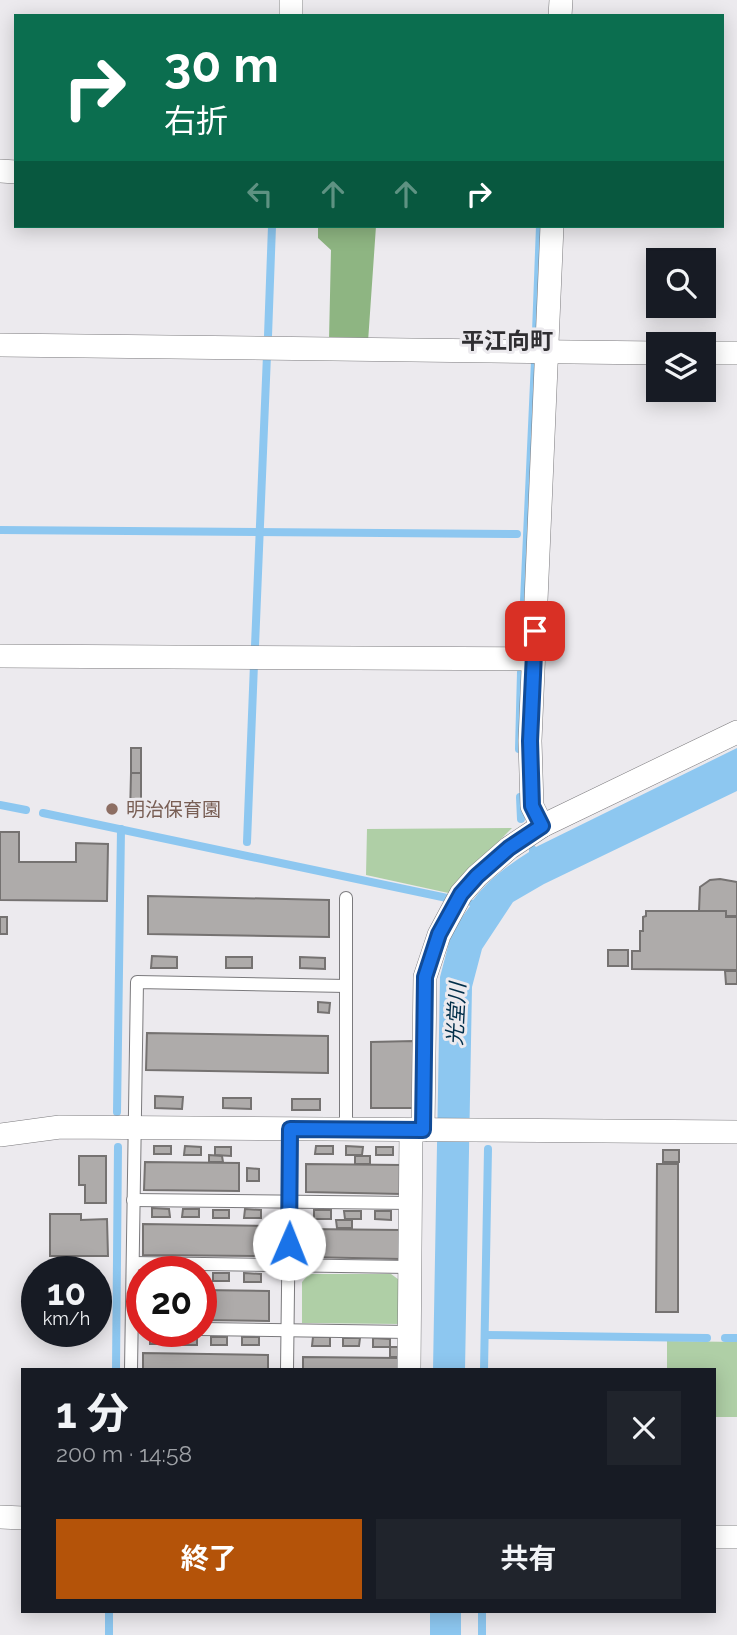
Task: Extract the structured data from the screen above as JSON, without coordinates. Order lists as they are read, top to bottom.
{
  "districts": ["平江向町"],
  "water": ["光堂川"],
  "places": ["明治保育園"],
  "page": {
    "turn": ["30 m", "右折"],
    "speed": "10 km/h",
    "limit": "20",
    "heading": ["1 分", "200 m · 14:58"],
    "buttons": ["終了", "共有"]
  }
}
